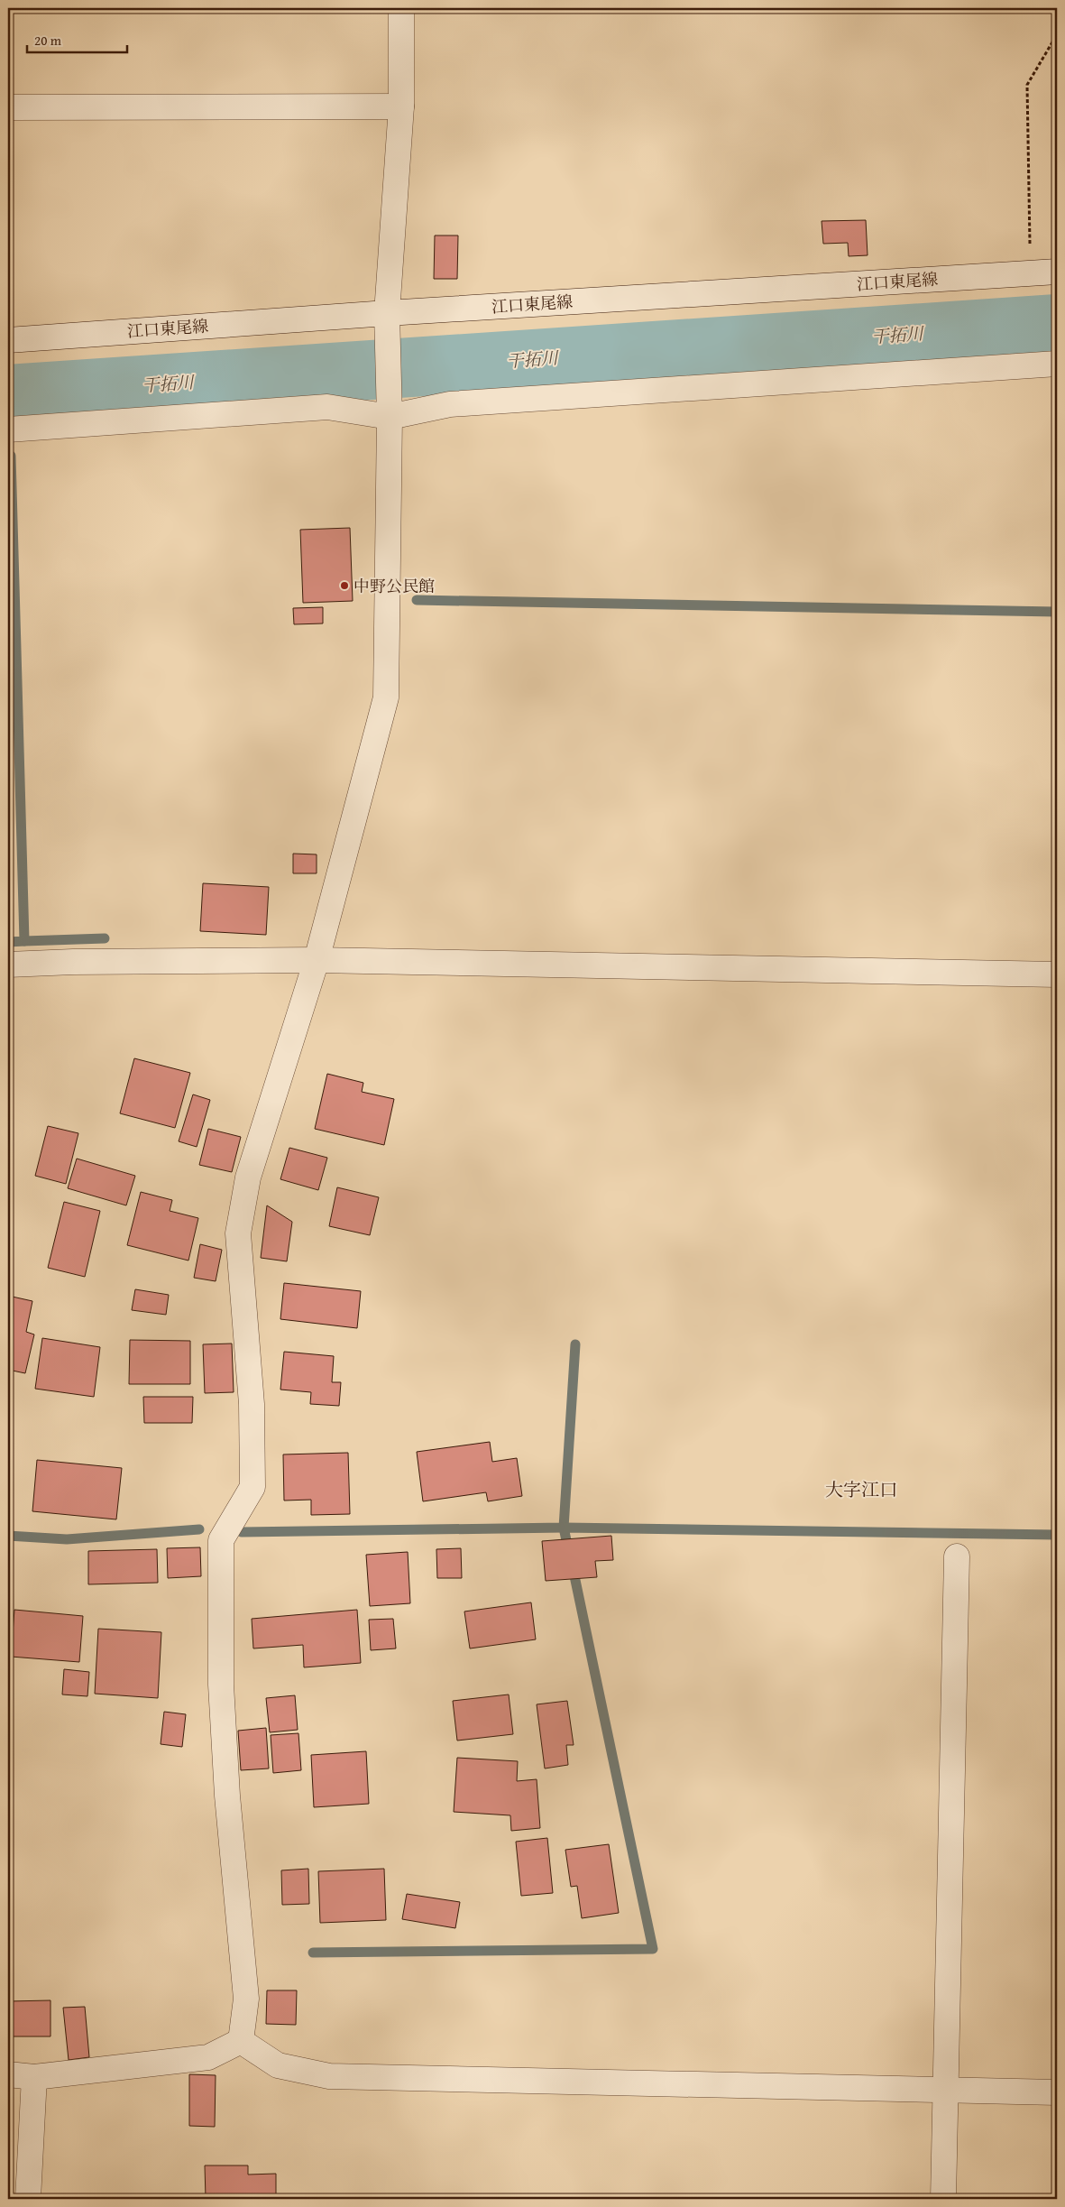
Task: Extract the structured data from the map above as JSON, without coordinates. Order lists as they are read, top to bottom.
{
  "streets": {
    "street": ["江口東尾線"]
  },
  "districts": ["大字江口"],
  "water": ["干拓川"],
  "places": ["中野公民館"],
  "scale_bar": "20 m"
}
